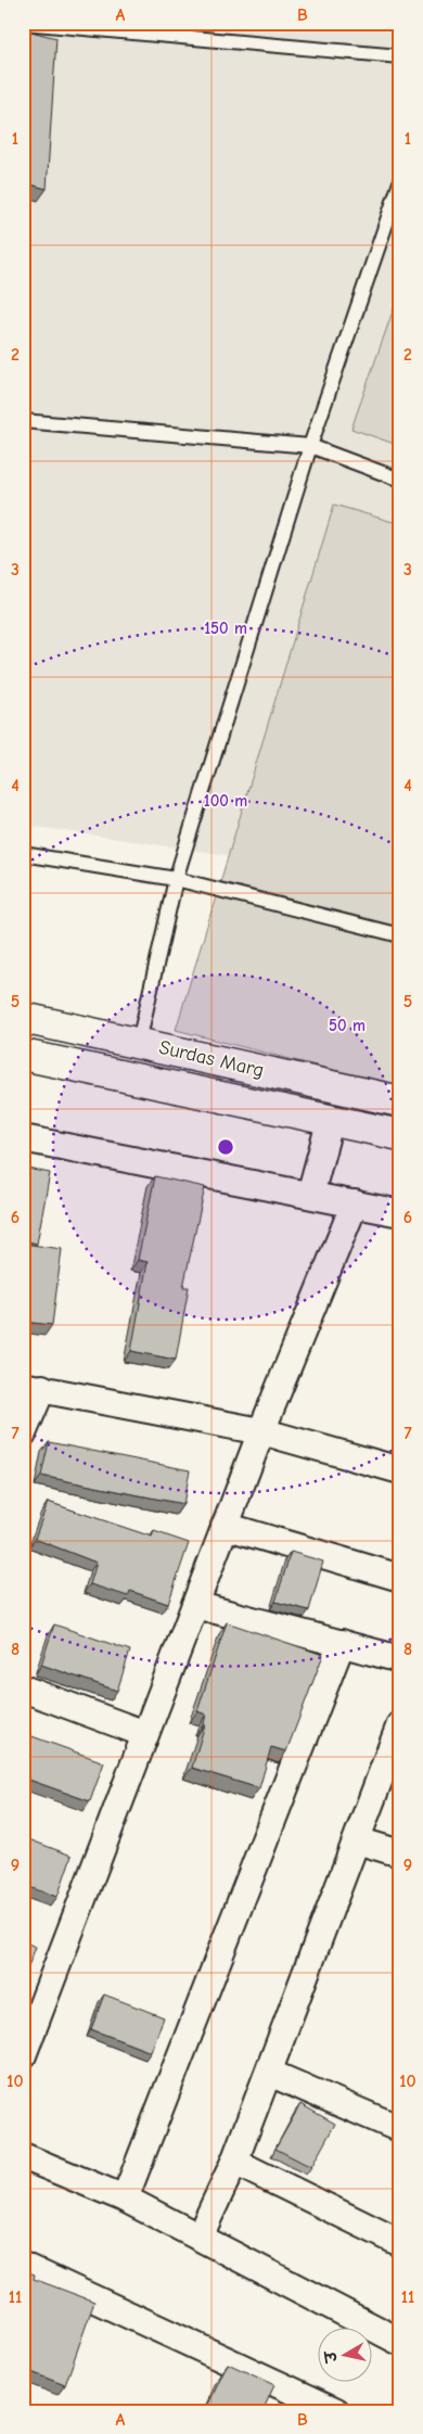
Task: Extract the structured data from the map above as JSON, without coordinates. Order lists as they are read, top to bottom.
{
  "streets": {
    "main road": ["Surdas Marg"]
  },
  "north": "left",
  "grid": {
    "columns": ["A", "B"],
    "rows": [
      "1",
      "2",
      "3",
      "4",
      "5",
      "6",
      "7",
      "8",
      "9",
      "10",
      "11"
    ]
  },
  "rings": ["150 m", "100 m", "50 m"]
}
